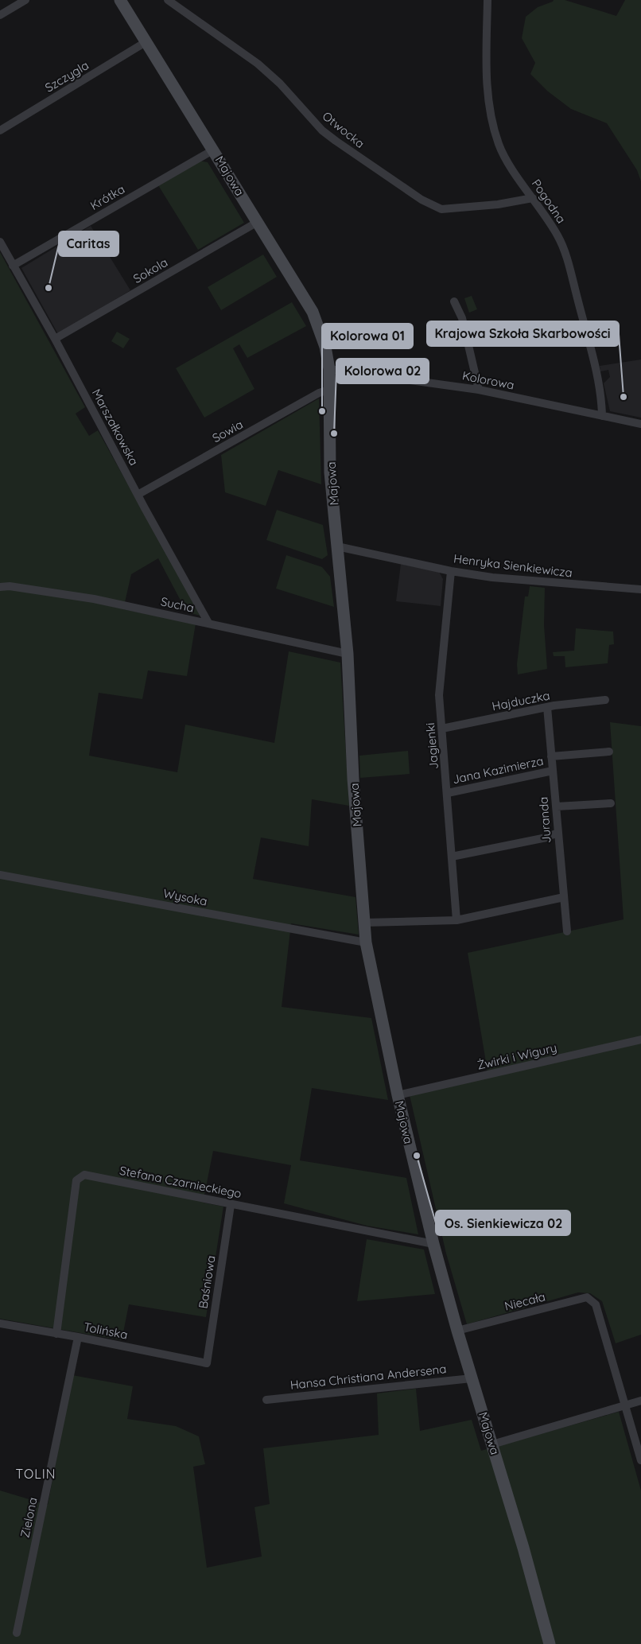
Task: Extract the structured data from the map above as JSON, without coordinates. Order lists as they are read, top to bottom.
{
  "streets": {
    "street": [
      "Szczygla",
      "Otwocka",
      "Majowa",
      "Krótka",
      "Pogodna",
      "Sokola",
      "Kolorowa",
      "Marszałkowska",
      "Sowia",
      "Henryka Sienkiewicza",
      "Sucha",
      "Hajduczka",
      "Jagienki",
      "Jana Kazimierza",
      "Juranda",
      "Wysoka",
      "Żwirki i Wigury",
      "Stefana Czarnieckiego",
      "Baśniowa",
      "Niecała",
      "Tolińska",
      "Hansa Christiana Andersena",
      "Zielona"
    ]
  },
  "crossings": [
    ["Szczygla", "Majowa"],
    ["Otwocka", "Pogodna"],
    ["Majowa", "Krótka"],
    ["Majowa", "Sokola"],
    ["Majowa", "Kolorowa"],
    ["Majowa", "Sowia"],
    ["Majowa", "Henryka Sienkiewicza"],
    ["Majowa", "Sucha"],
    ["Majowa", "Wysoka"],
    ["Majowa", "Żwirki i Wigury"],
    ["Majowa", "Stefana Czarnieckiego"],
    ["Majowa", "Niecała"],
    ["Majowa", "Hansa Christiana Andersena"],
    ["Krótka", "Marszałkowska"],
    ["Pogodna", "Kolorowa"],
    ["Sokola", "Marszałkowska"],
    ["Marszałkowska", "Sowia"],
    ["Marszałkowska", "Sucha"],
    ["Henryka Sienkiewicza", "Jagienki"],
    ["Hajduczka", "Jagienki"],
    ["Hajduczka", "Juranda"],
    ["Jagienki", "Jana Kazimierza"],
    ["Jana Kazimierza", "Juranda"],
    ["Stefana Czarnieckiego", "Baśniowa"],
    ["Stefana Czarnieckiego", "Tolińska"],
    ["Baśniowa", "Tolińska"],
    ["Tolińska", "Zielona"]
  ],
  "districts": ["TOLIN"],
  "places": [
    "Caritas",
    "Krajowa Szkoła Skarbowości",
    "Kolorowa 01",
    "Kolorowa 02",
    "Os. Sienkiewicza 02"
  ]
}
